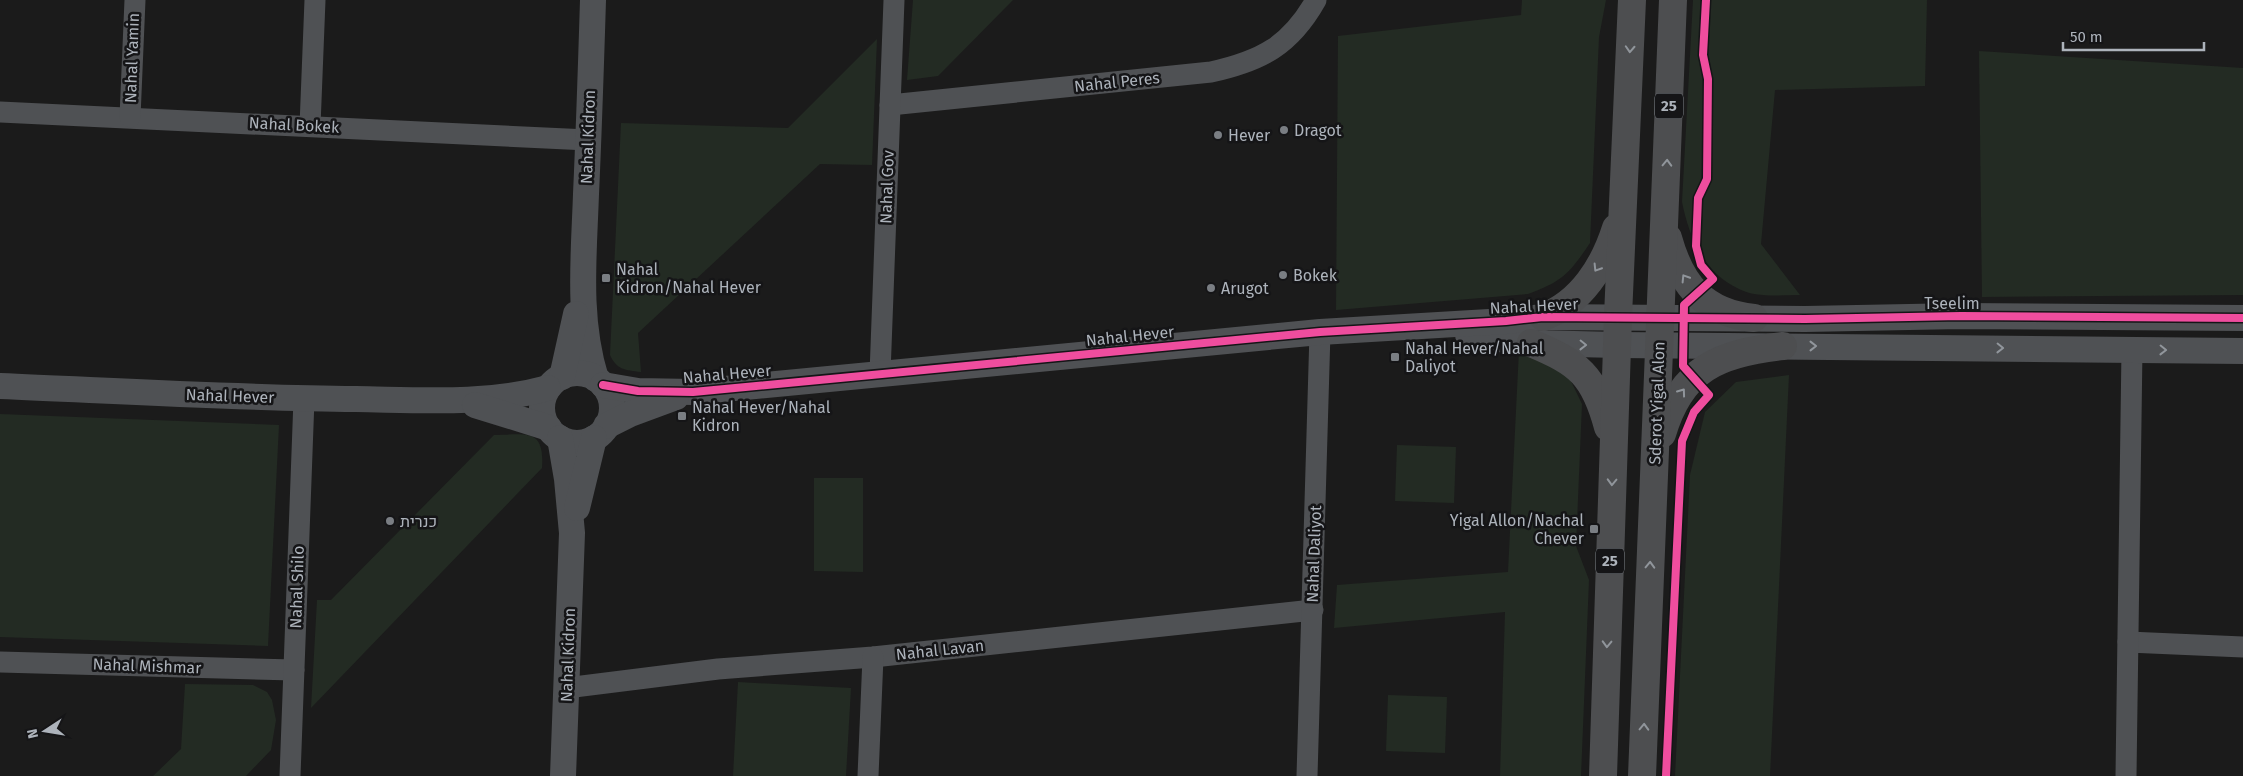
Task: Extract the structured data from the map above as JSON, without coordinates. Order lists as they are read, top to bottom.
{
  "streets": {
    "highway": ["25", "Sderot Yigal Alon"],
    "street": [
      "Nahal Yamin",
      "Nahal Peres",
      "Nahal Bokek",
      "Nahal Kidron",
      "Nahal Gov",
      "Tseelim",
      "Nahal Hever",
      "Nahal Daliyot",
      "Nahal Shilo",
      "Nahal Lavan",
      "Nahal Mishmar"
    ]
  },
  "crossings": [
    ["Nahal Yamin", "Nahal Bokek"],
    ["Nahal Peres", "Nahal Gov"],
    ["25", "Nahal Hever"],
    ["Nahal Bokek", "Nahal Kidron"],
    ["Nahal Kidron", "Nahal Hever"],
    ["Nahal Kidron", "Nahal Lavan"],
    ["Nahal Gov", "Nahal Hever"],
    ["Tseelim", "Nahal Hever"],
    ["Tseelim", "Sderot Yigal Alon"],
    ["Nahal Hever", "Sderot Yigal Alon"],
    ["Nahal Hever", "Nahal Daliyot"],
    ["Nahal Hever", "Nahal Shilo"],
    ["Nahal Daliyot", "Nahal Lavan"],
    ["Nahal Shilo", "Nahal Mishmar"]
  ],
  "places": {
    "other": [
      "Dragot",
      "Hever",
      "Bokek",
      "Arugot",
      "כנרית"
    ],
    "transit": [
      "Nahal Kidron/Nahal Hever",
      "Nahal Hever/Nahal Daliyot",
      "Nahal Hever/Nahal Kidron",
      "Yigal Allon/Nachal Chever"
    ]
  },
  "scale_bar": "50 m",
  "north": "left"
}
